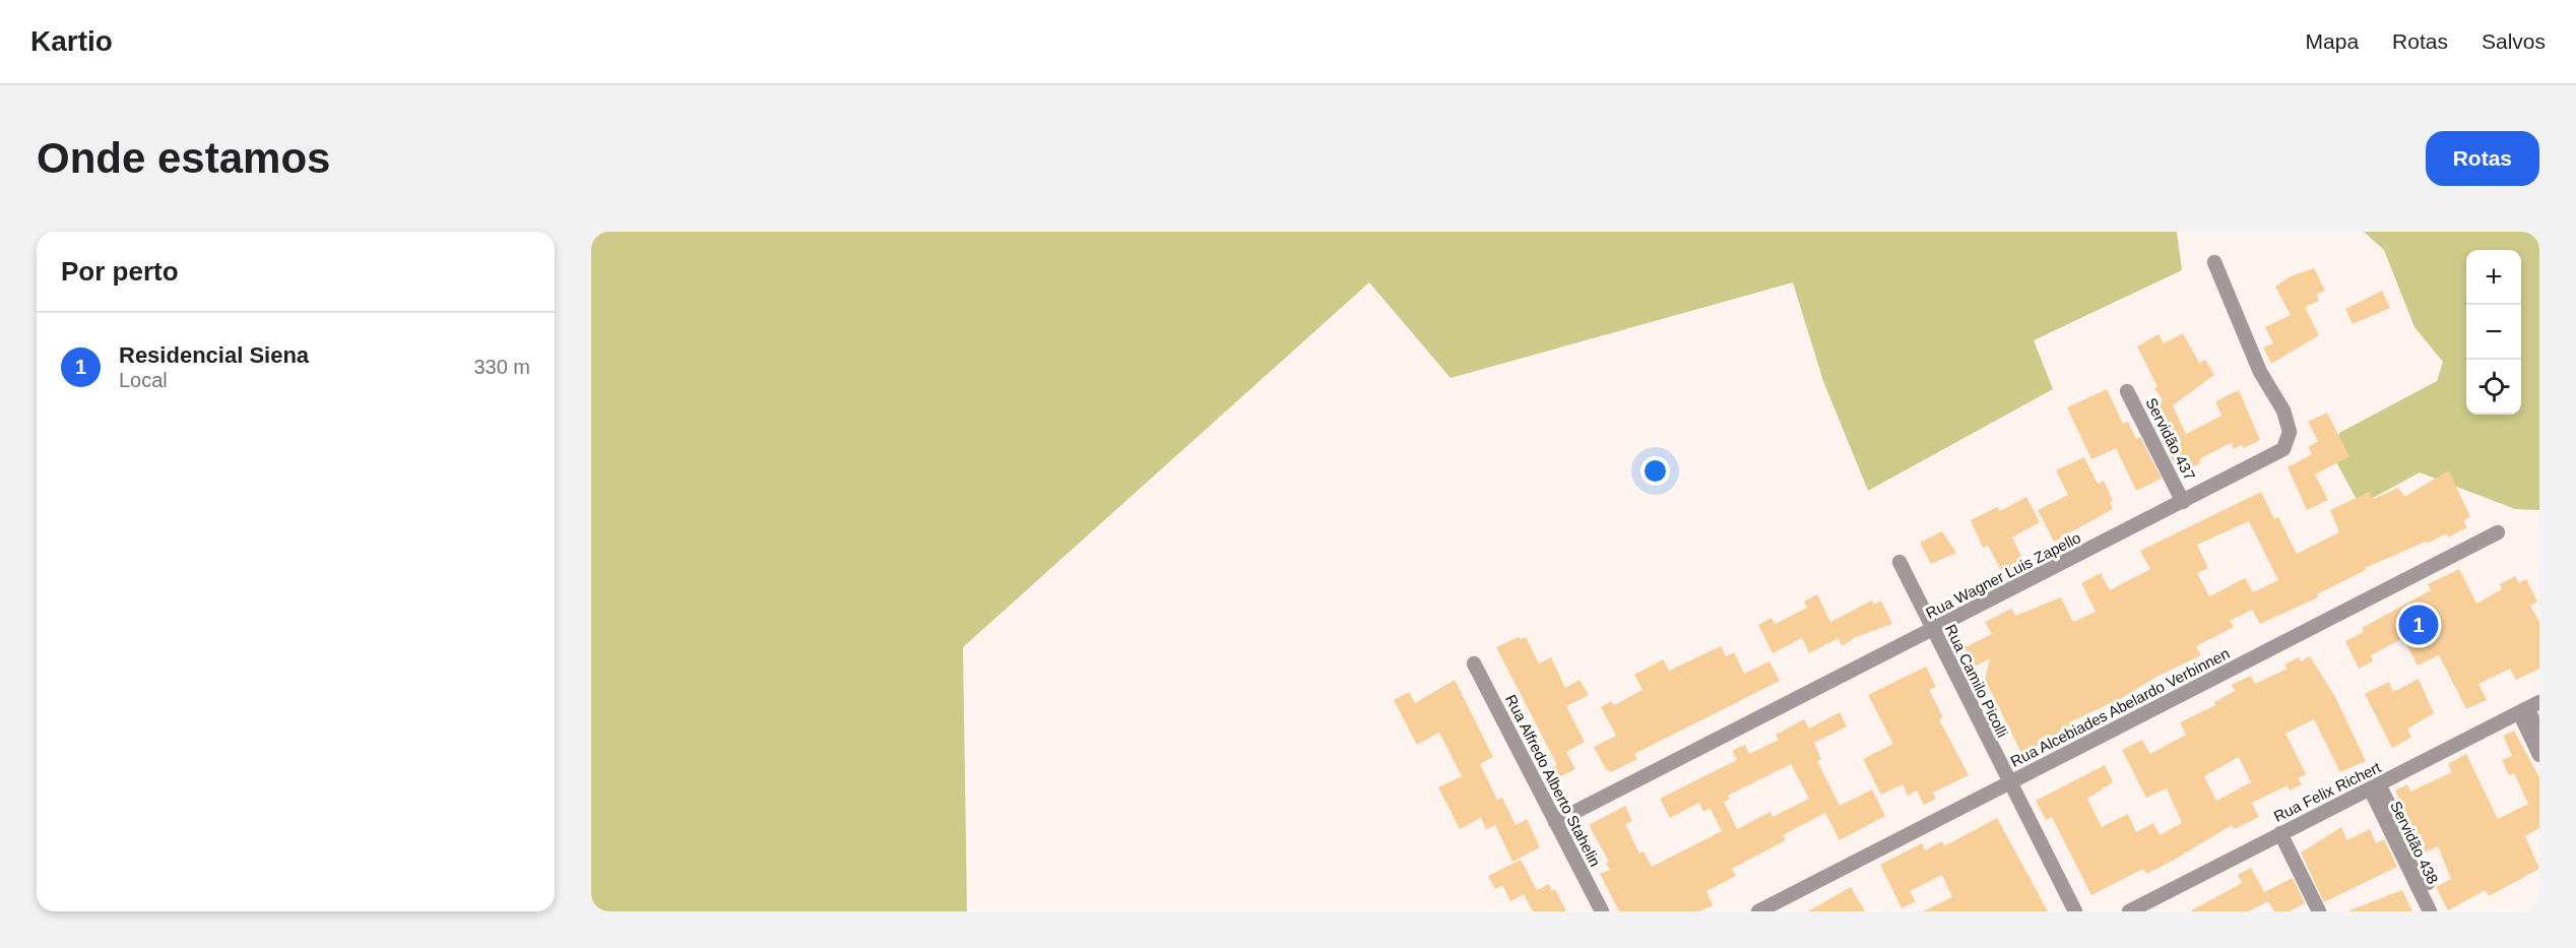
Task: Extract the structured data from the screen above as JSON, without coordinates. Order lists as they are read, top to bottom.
{
  "streets": {
    "street": [
      "Servidão 437",
      "Rua Wagner Luis Zapello",
      "Rua Camilo Picolli",
      "Rua Alcebiades Abelardo Verbinnen",
      "Rua Alfredo Alberto Stahelin",
      "Rua Felix Richert",
      "Servidão 438"
    ]
  },
  "crossings": [
    ["Servidão 437", "Rua Wagner Luis Zapello"],
    ["Rua Wagner Luis Zapello", "Rua Camilo Picolli"],
    ["Rua Wagner Luis Zapello", "Rua Alfredo Alberto Stahelin"],
    ["Rua Camilo Picolli", "Rua Alcebiades Abelardo Verbinnen"],
    ["Rua Felix Richert", "Servidão 438"]
  ],
  "page": {
    "header": "Kartio",
    "nav": ["Mapa", "Rotas", "Salvos"],
    "buttons": "Rotas",
    "title": "Onde estamos",
    "heading": "Por perto",
    "map_buttons": ["+", "−"],
    "list": [
      {
        "mark": "1",
        "name": "Residencial Siena",
        "note": "Local",
        "value": "330 m"
      }
    ],
    "pins": "1"
  }
}
